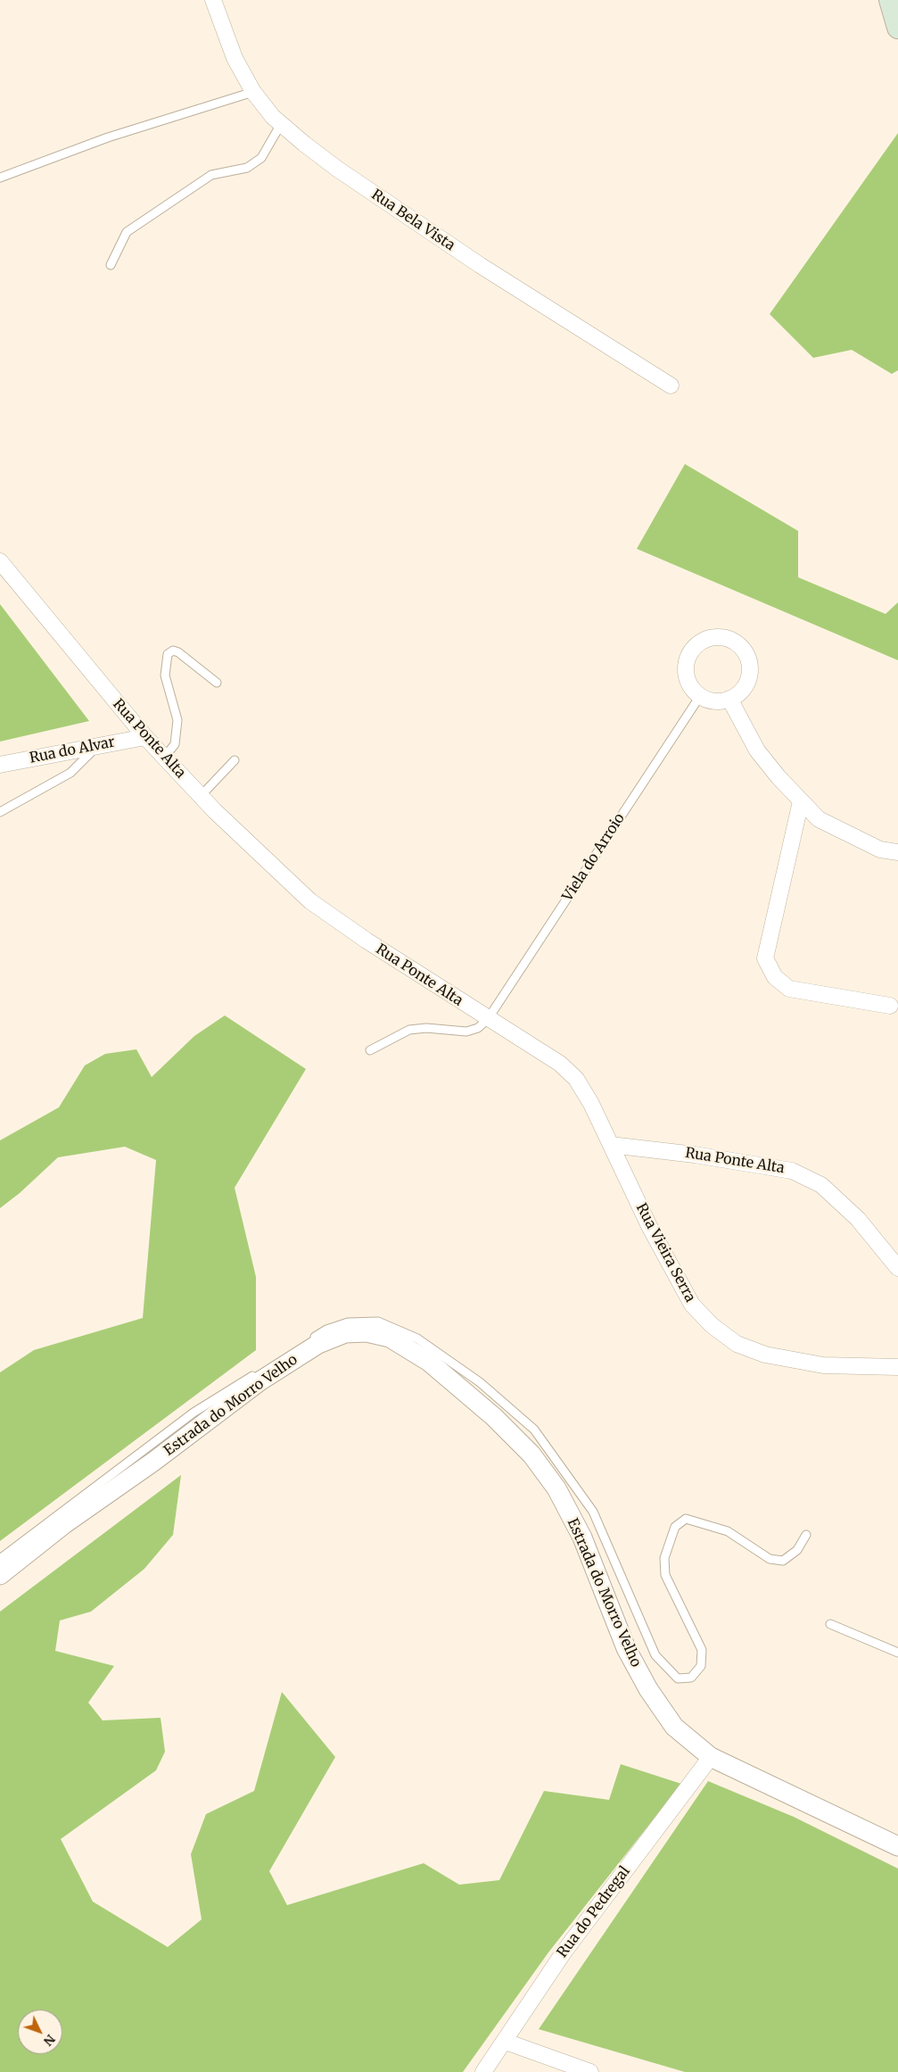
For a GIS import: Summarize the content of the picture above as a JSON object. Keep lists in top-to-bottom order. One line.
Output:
{"streets":{"street":["Rua Bela Vista","Rua Ponte Alta","Rua do Alvar","Rua Vieira Serra","Estrada do Morro Velho","Rua do Pedregal"],"lane":["Viela do Arroio"]},"crossings":[["Rua Ponte Alta","Rua do Alvar"],["Rua Ponte Alta","Viela do Arroio"],["Rua Ponte Alta","Rua Vieira Serra"],["Estrada do Morro Velho","Rua do Pedregal"]],"north":"bottom right"}
